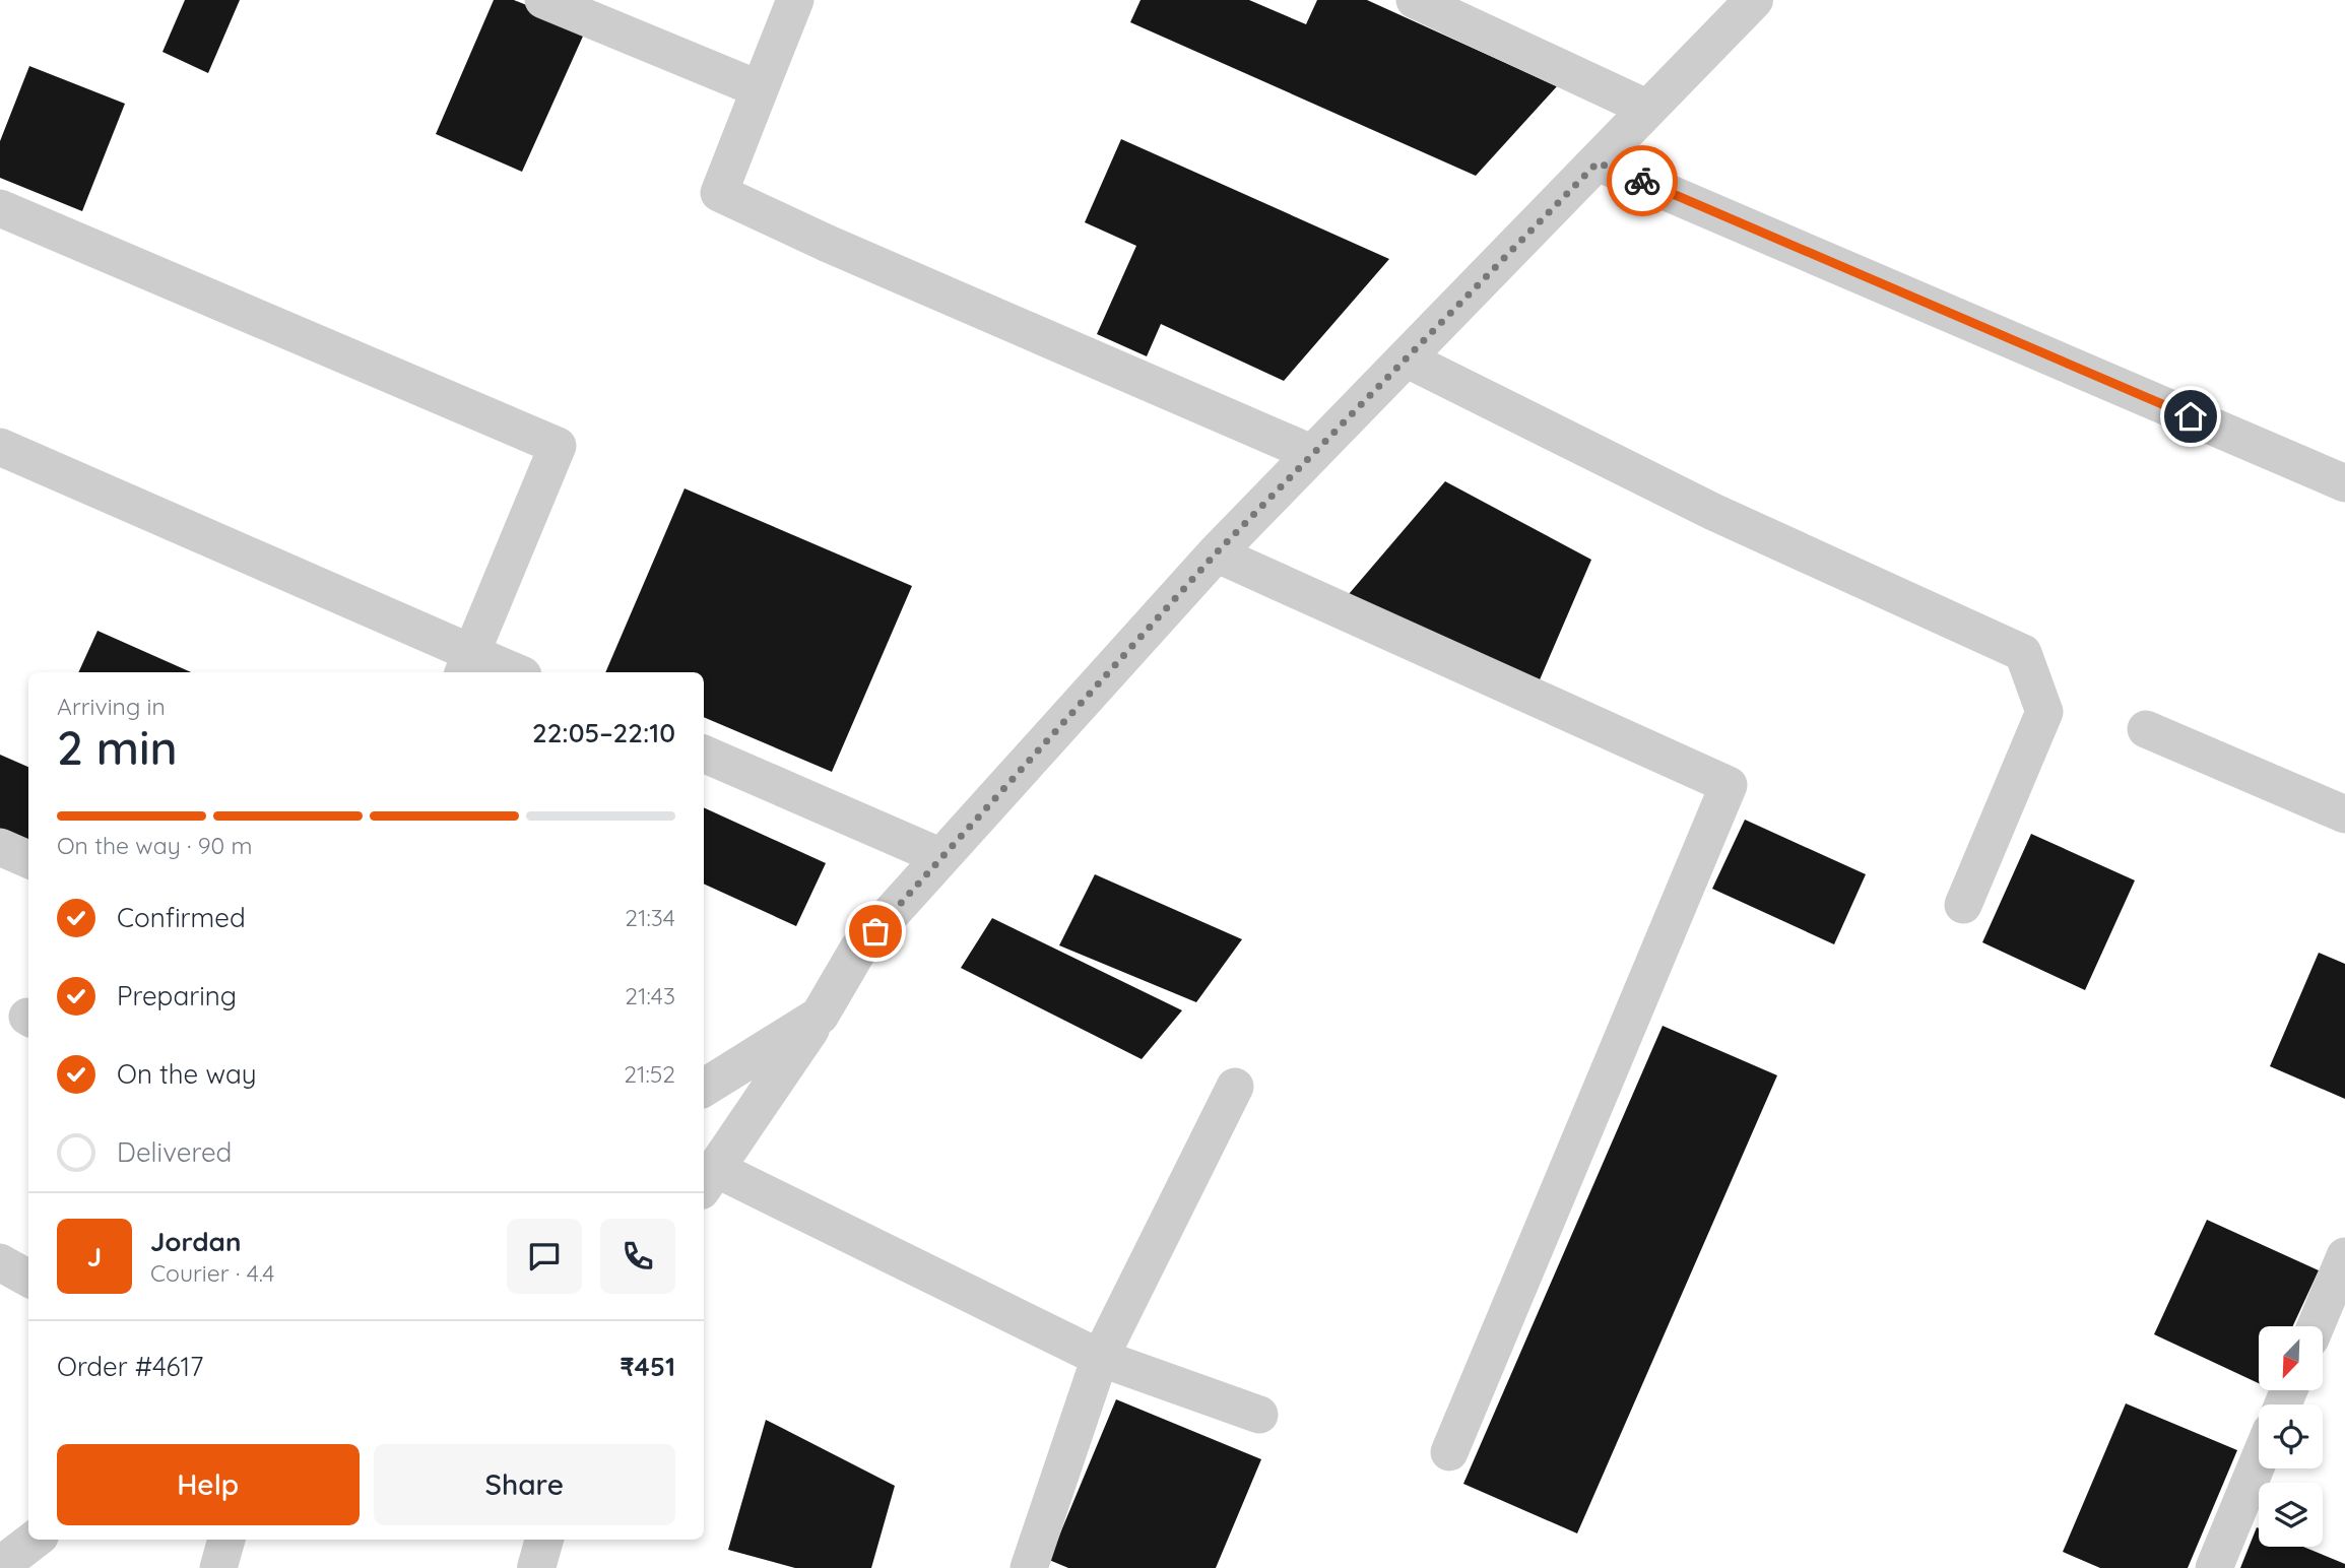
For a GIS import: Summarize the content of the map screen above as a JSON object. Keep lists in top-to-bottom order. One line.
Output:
{"north":"bottom left","page":{"heading":["2 min","Arriving in","22:05–22:10"],"panel":["Jordan","Courier · 4.4","Order #4617","₹451"],"bar":"On the way · 90 m","list":[["Confirmed","21:34"],["Preparing","21:43"],["On the way","21:52"],"Delivered"],"round":"J","buttons":["Help","Share"]}}
